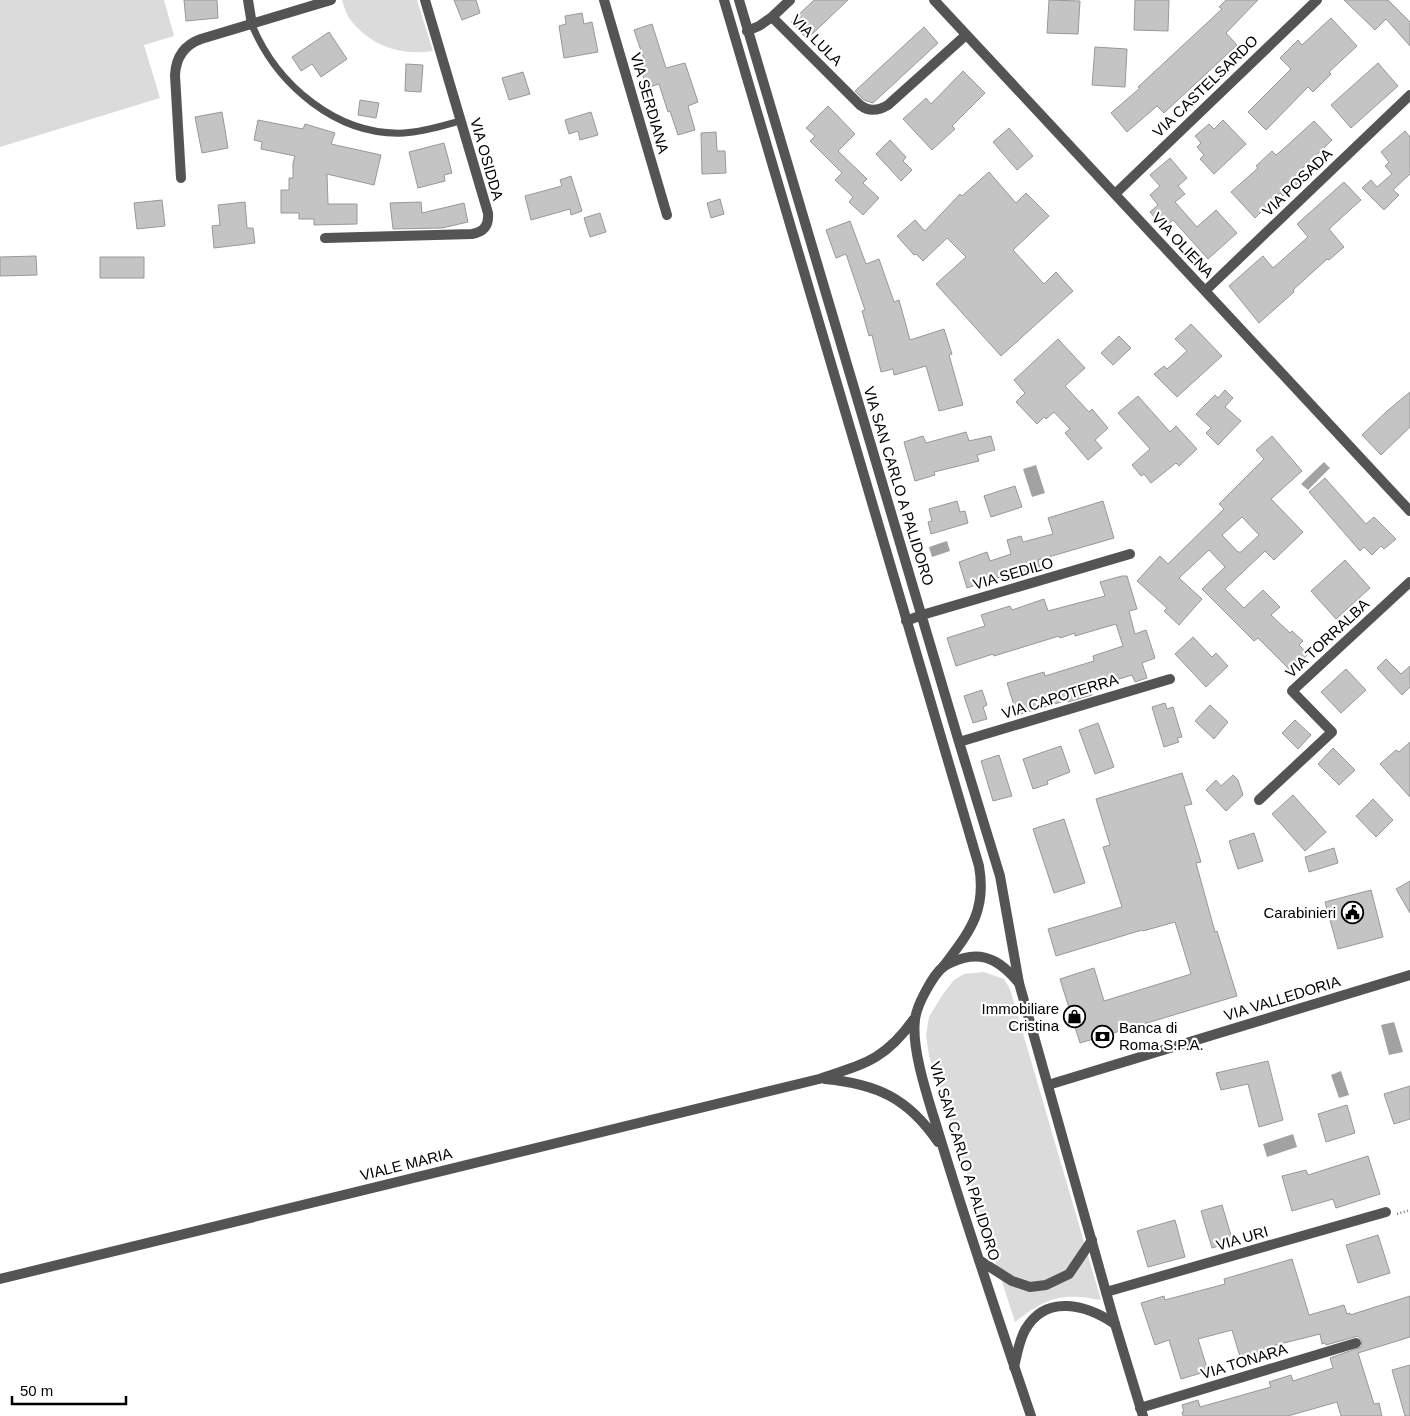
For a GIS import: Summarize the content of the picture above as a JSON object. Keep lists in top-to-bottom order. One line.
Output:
{"streets":{"street":["VIA LULA","VIA CASTELSARDO","VIA SERDIANA","VIA OSIDDA","VIA POSADA","VIA OLIENA","VIA SAN CARLO A PALIDORO","VIA SEDILO","VIA TORRALBA","VIA CAPOTERRA","VIA VALLEDORIA","VIALE MARIA","VIA URI","VIA TONARA"]},"crossings":[["VIA LULA","VIA OLIENA"],["VIA CASTELSARDO","VIA OLIENA"],["VIA POSADA","VIA OLIENA"],["VIA SAN CARLO A PALIDORO","VIA SEDILO"],["VIA SAN CARLO A PALIDORO","VIA CAPOTERRA"],["VIA SAN CARLO A PALIDORO","VIA VALLEDORIA"],["VIA SAN CARLO A PALIDORO","VIALE MARIA"],["VIA SAN CARLO A PALIDORO","VIA URI"],["VIA SAN CARLO A PALIDORO","VIA TONARA"]],"places":{"public building":["Carabinieri"],"shop":["Immobiliare Cristina"],"bank":["Banca di Roma S.P.A."]},"scale_bar":"50 m"}
